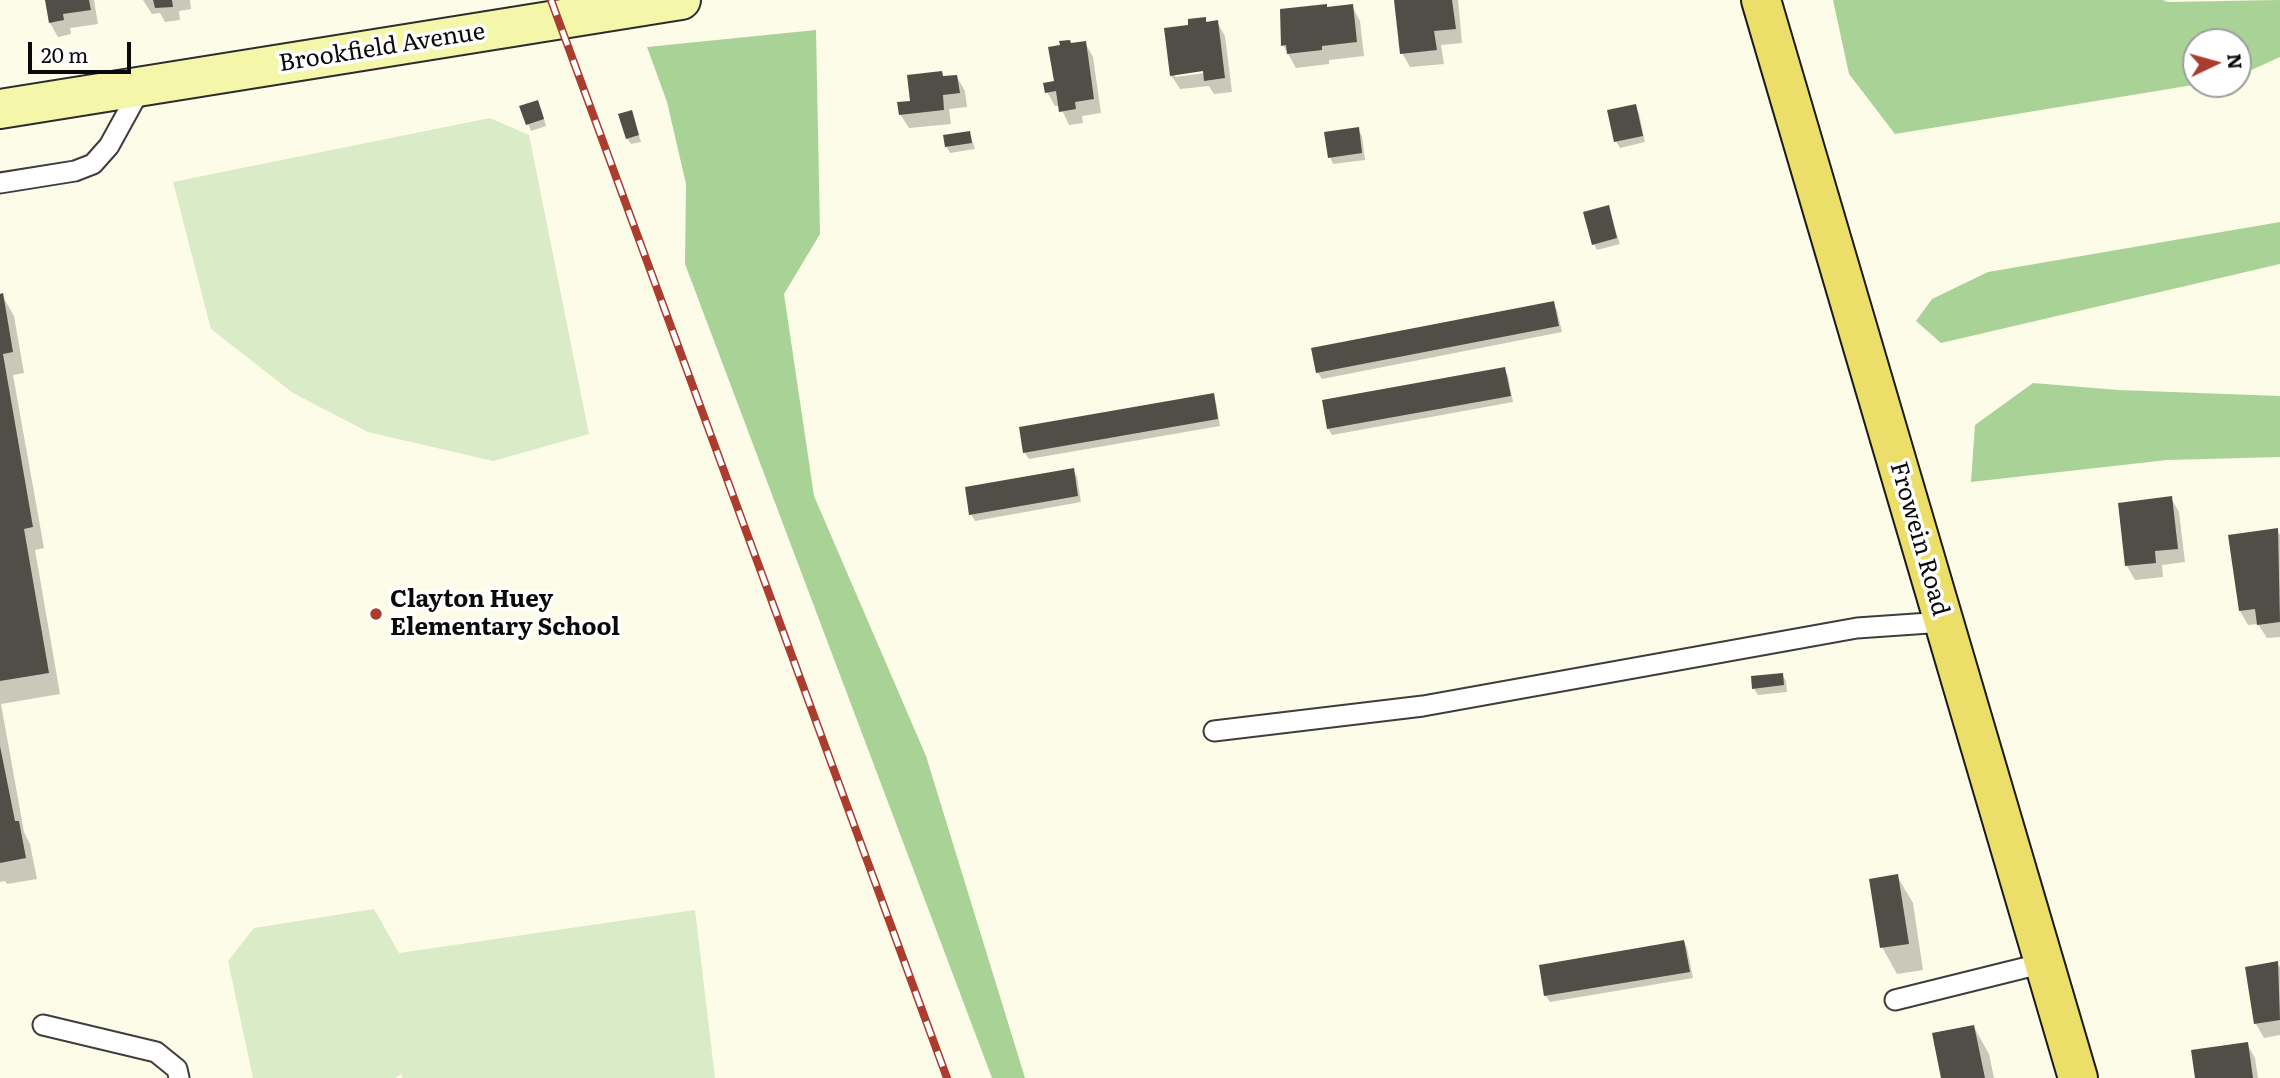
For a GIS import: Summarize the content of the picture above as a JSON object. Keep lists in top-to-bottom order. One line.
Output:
{"streets":{"main road":["Brookfield Avenue","Frowein Road"]},"places":["Clayton Huey Elementary School"],"scale_bar":"20 m","north":"right"}
